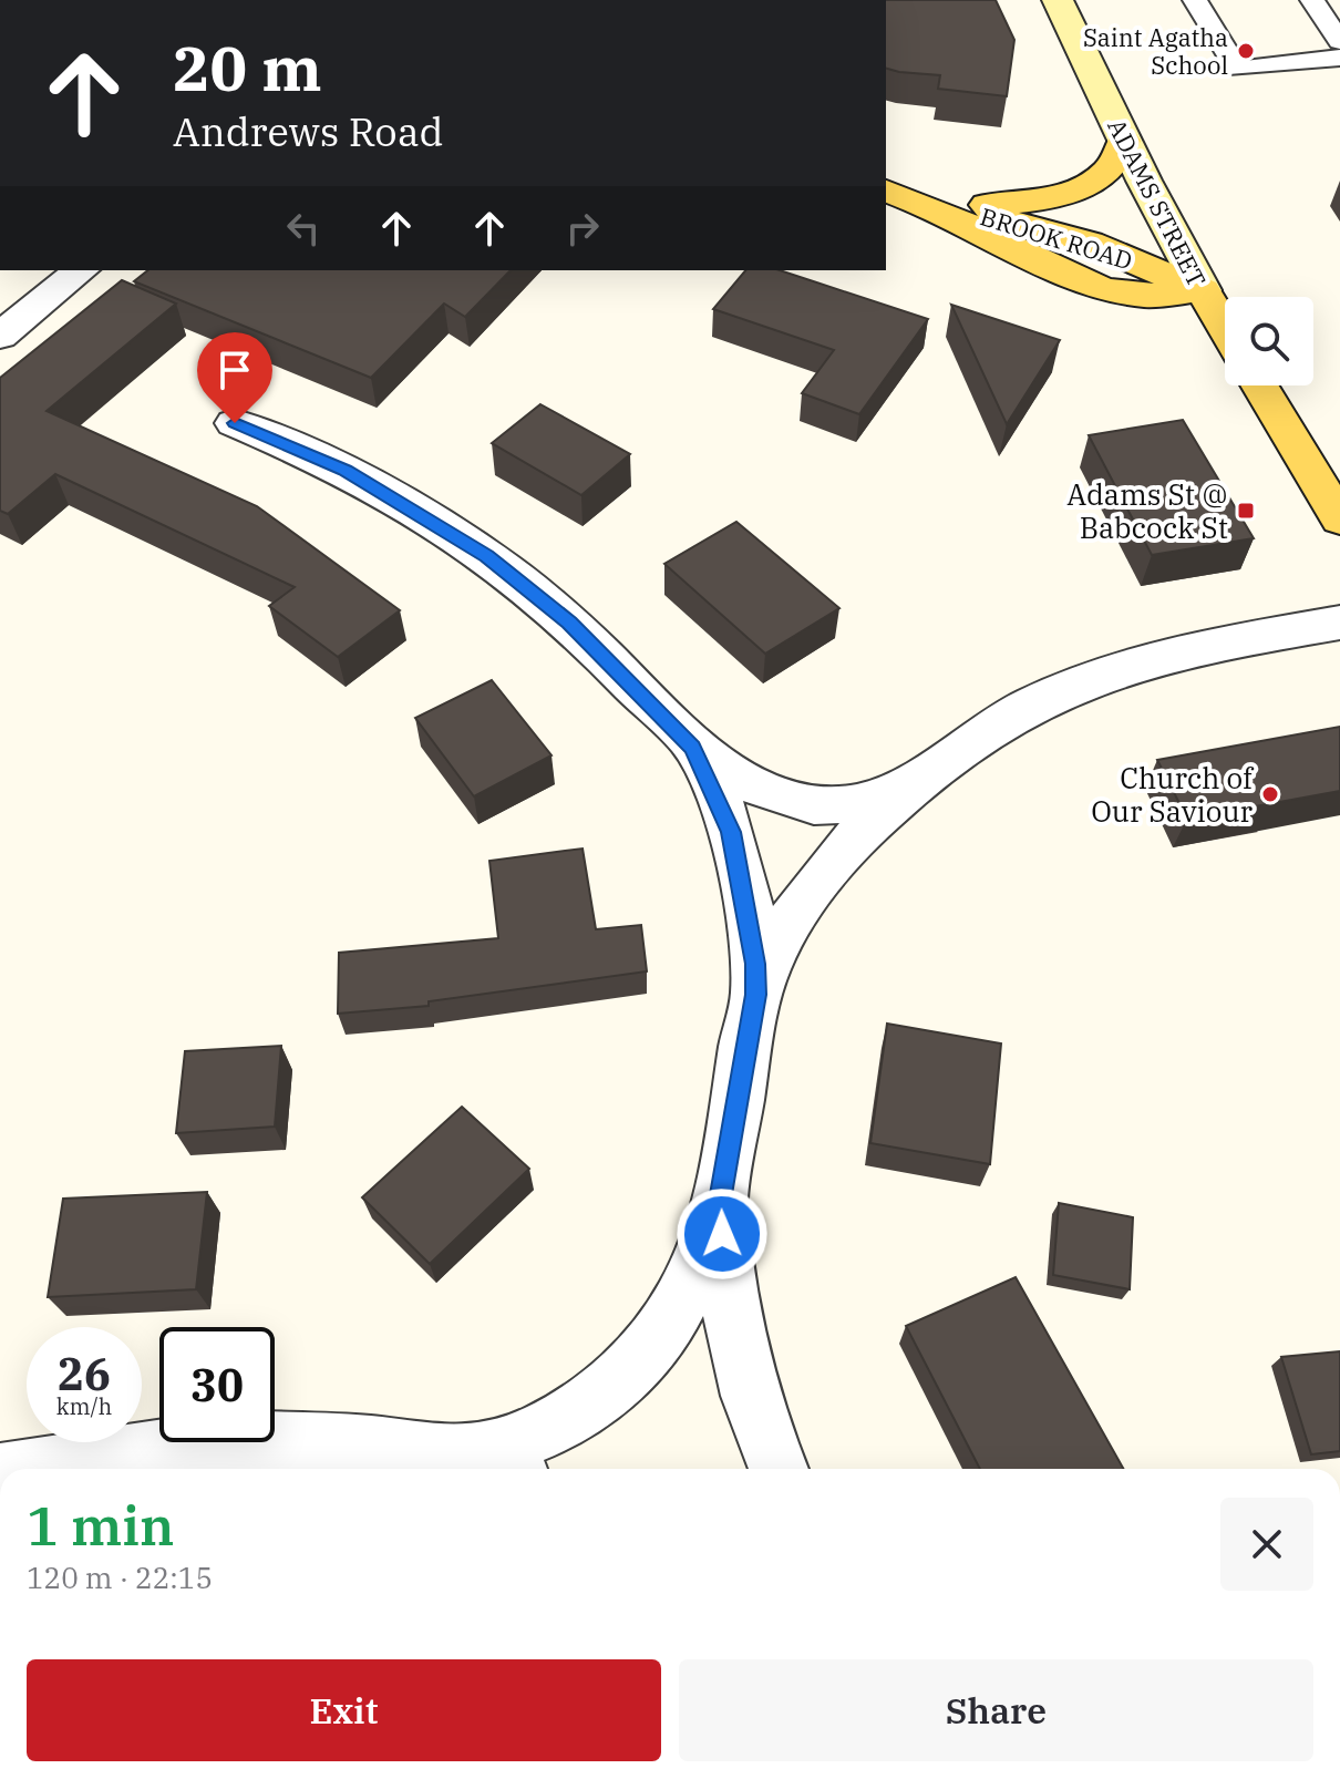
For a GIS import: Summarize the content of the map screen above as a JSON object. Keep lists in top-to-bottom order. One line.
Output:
{"streets":{"main road":["ADAMS STREET","BROOK ROAD"]},"crossings":[["ADAMS STREET","BROOK ROAD"]],"places":{"other":["Saint Agatha School","Church of Our Saviour"],"transit":["Adams St @ Babcock St"]},"page":{"turn":["20 m","Andrews Road"],"speed":"26 km/h","limit":"30","heading":["1 min","120 m · 22:15"],"buttons":["Exit","Share"]}}
